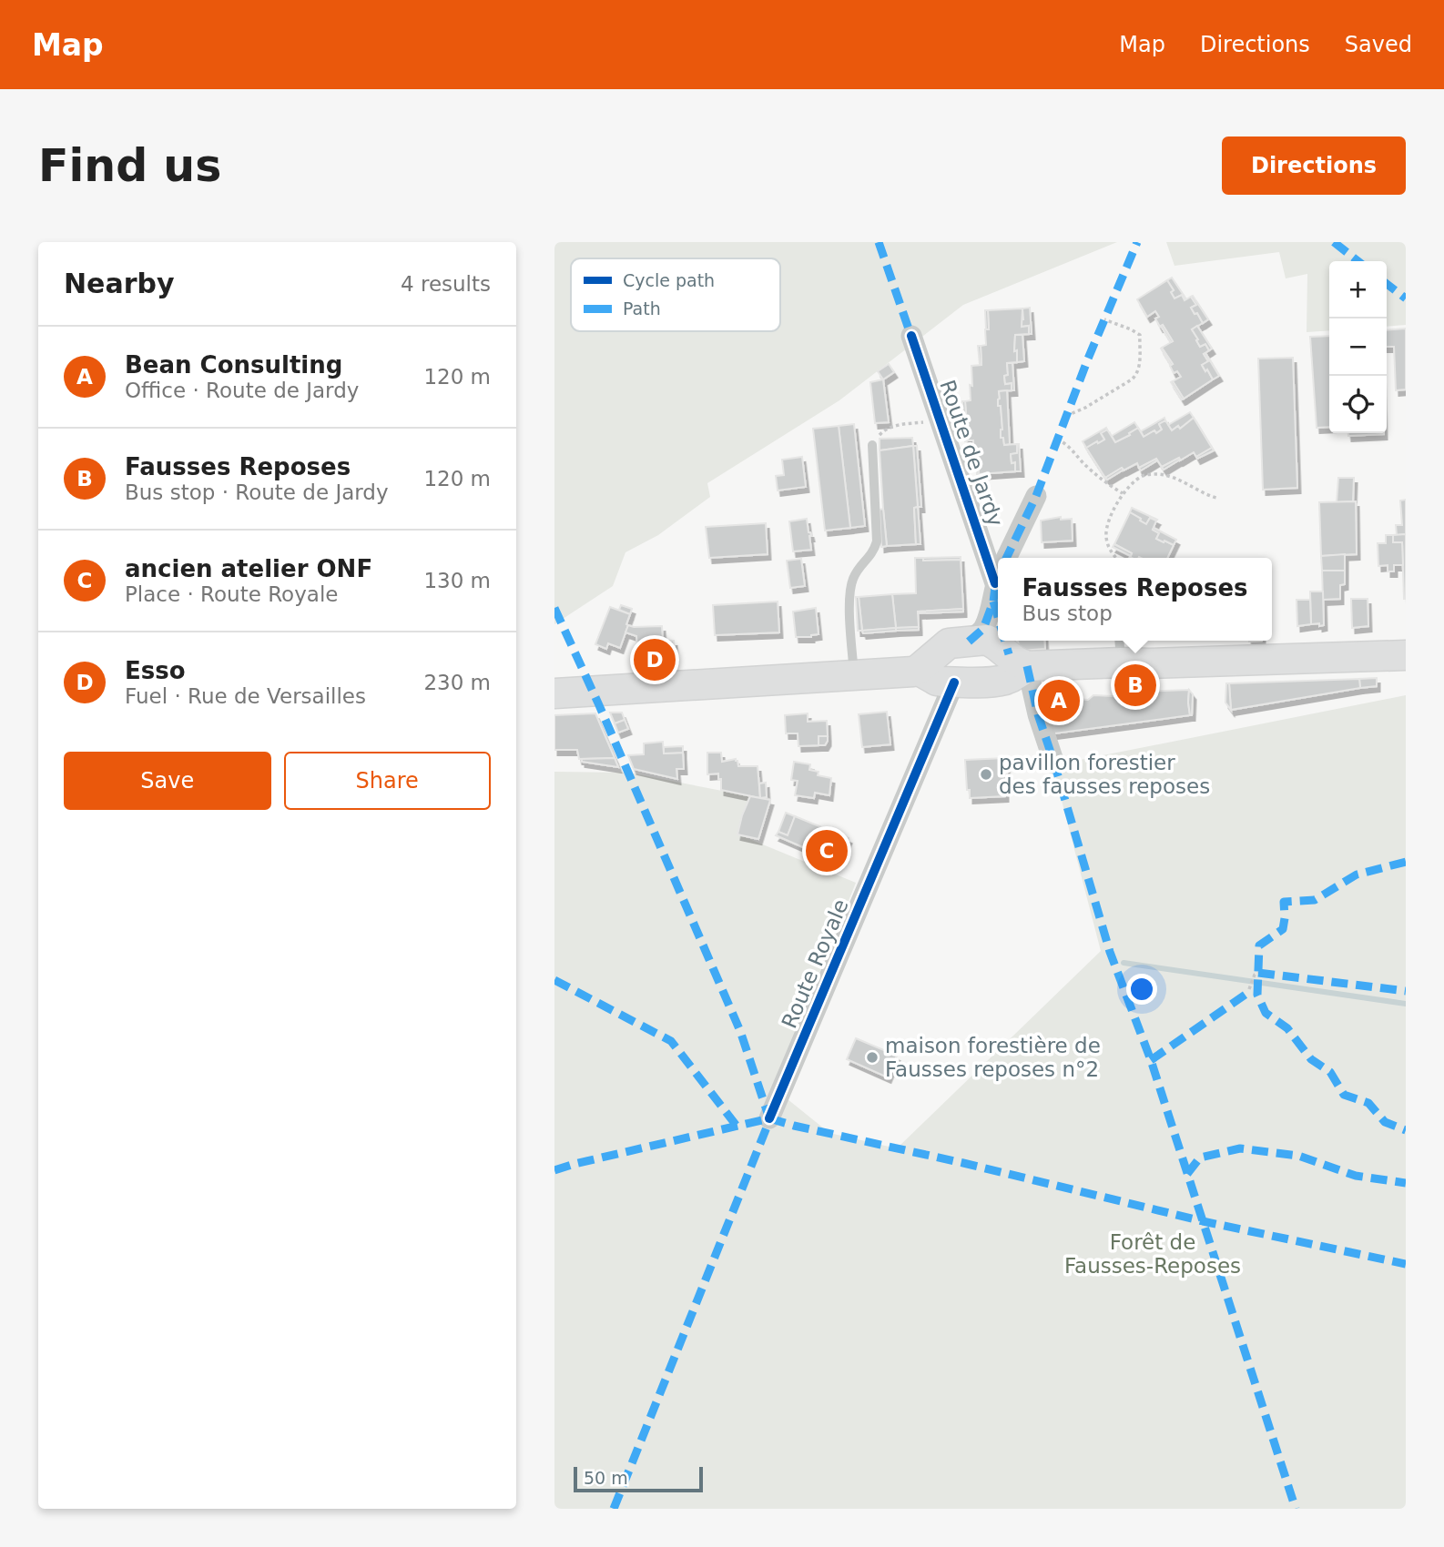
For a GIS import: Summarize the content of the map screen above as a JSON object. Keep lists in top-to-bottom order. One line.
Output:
{"streets":{"street":["Route de Jardy","Route Royale"]},"parks":["Forêt de Fausses-Reposes"],"places":["pavillon forestier des fausses reposes","maison forestière de Fausses reposes n°2"],"legend":["Cycle path","Path"],"scale_bar":"50 m","page":{"header":"Map","nav":["Map","Directions","Saved"],"buttons":["Directions",["Save","Share"]],"title":"Find us","heading":["Nearby","4 results"],"map_buttons":["+","−"],"list":[{"mark":"A","name":"Bean Consulting","note":"Office · Route de Jardy","value":"120 m"},{"mark":"B","name":"Fausses Reposes","note":"Bus stop · Route de Jardy","value":"120 m"},{"mark":"C","name":"ancien atelier ONF","note":"Place · Route Royale","value":"130 m"},{"mark":"D","name":"Esso","note":"Fuel · Rue de Versailles","value":"230 m"}],"popup":["Fausses Reposes","Bus stop"],"pins":["D","B","A","C"],"scale":"50 m"}}
